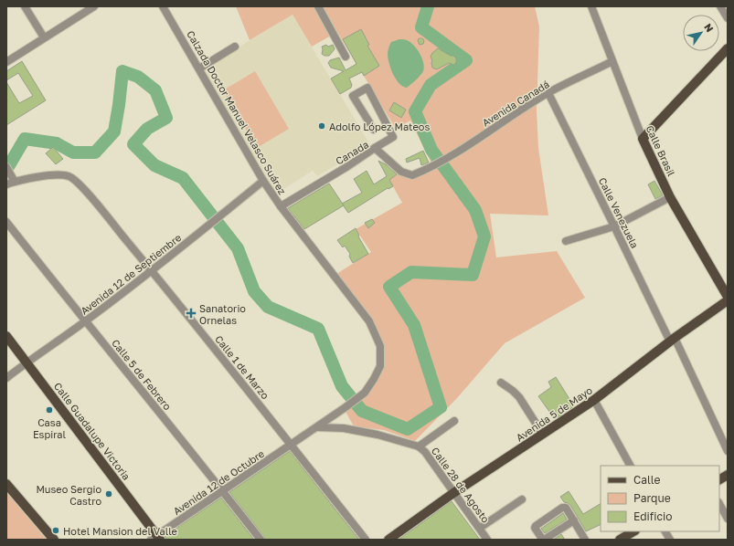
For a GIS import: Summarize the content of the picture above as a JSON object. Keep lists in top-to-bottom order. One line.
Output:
{"streets":{"main road":["Calle Brasil","Avenida 5 de Mayo","Calle Guadalupe Victoria"],"street":["Avenida Canadá","Calzada Doctor Manuel Velasco Suárez","Canada","Calle Venezuela","Avenida 12 de Septiembre","Calle 1 de Marzo","Calle 5 de Febrero","Avenida 12 de Octubre","Calle 28 de Agosto"]},"crossings":[["Avenida Canadá","Calle Brasil"],["Avenida Canadá","Canada"],["Avenida Canadá","Calle Venezuela"],["Calzada Doctor Manuel Velasco Suárez","Canada"],["Calzada Doctor Manuel Velasco Suárez","Avenida 12 de Septiembre"],["Calzada Doctor Manuel Velasco Suárez","Calle 28 de Agosto"],["Calle Venezuela","Avenida 5 de Mayo"],["Avenida 12 de Septiembre","Calle 1 de Marzo"],["Avenida 12 de Septiembre","Calle 5 de Febrero"],["Avenida 12 de Septiembre","Calle Guadalupe Victoria"],["Calle 1 de Marzo","Avenida 12 de Octubre"],["Calle 5 de Febrero","Avenida 12 de Octubre"],["Avenida 5 de Mayo","Calle 28 de Agosto"],["Calle Guadalupe Victoria","Avenida 12 de Octubre"]],"places":{"other":["Adolfo López Mateos","Casa Espiral","Museo Sergio Castro","Hotel Mansion del Valle"],"health":["Sanatorio Ornelas"]},"legend":["Calle","Parque","Edificio"],"north":"top right"}
